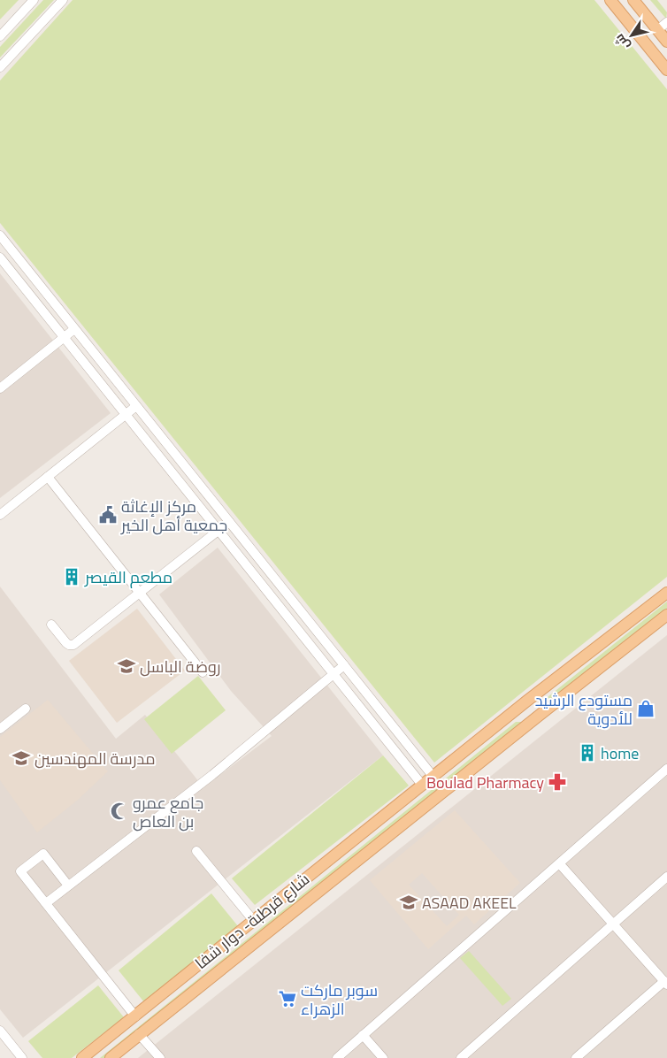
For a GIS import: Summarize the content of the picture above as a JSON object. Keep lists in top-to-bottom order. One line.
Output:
{"streets":{"main road":["شارع قرطبة- دوار شفا"]},"places":{"public building":["مركز الإغاثة جمعية أهل الخير"],"building":["مطعم القيصر","home"],"school or university":["روضة الباسل","مدرسة المهندسين","ASAAD AKEEL"],"shop":["مستودع الرشيد للأدوية"],"pharmacy":["Boulad Pharmacy"],"mosque":["جامع عمرو بن العاص"],"supermarket":["سوبر ماركت الزهراء"]},"north":"bottom left"}
